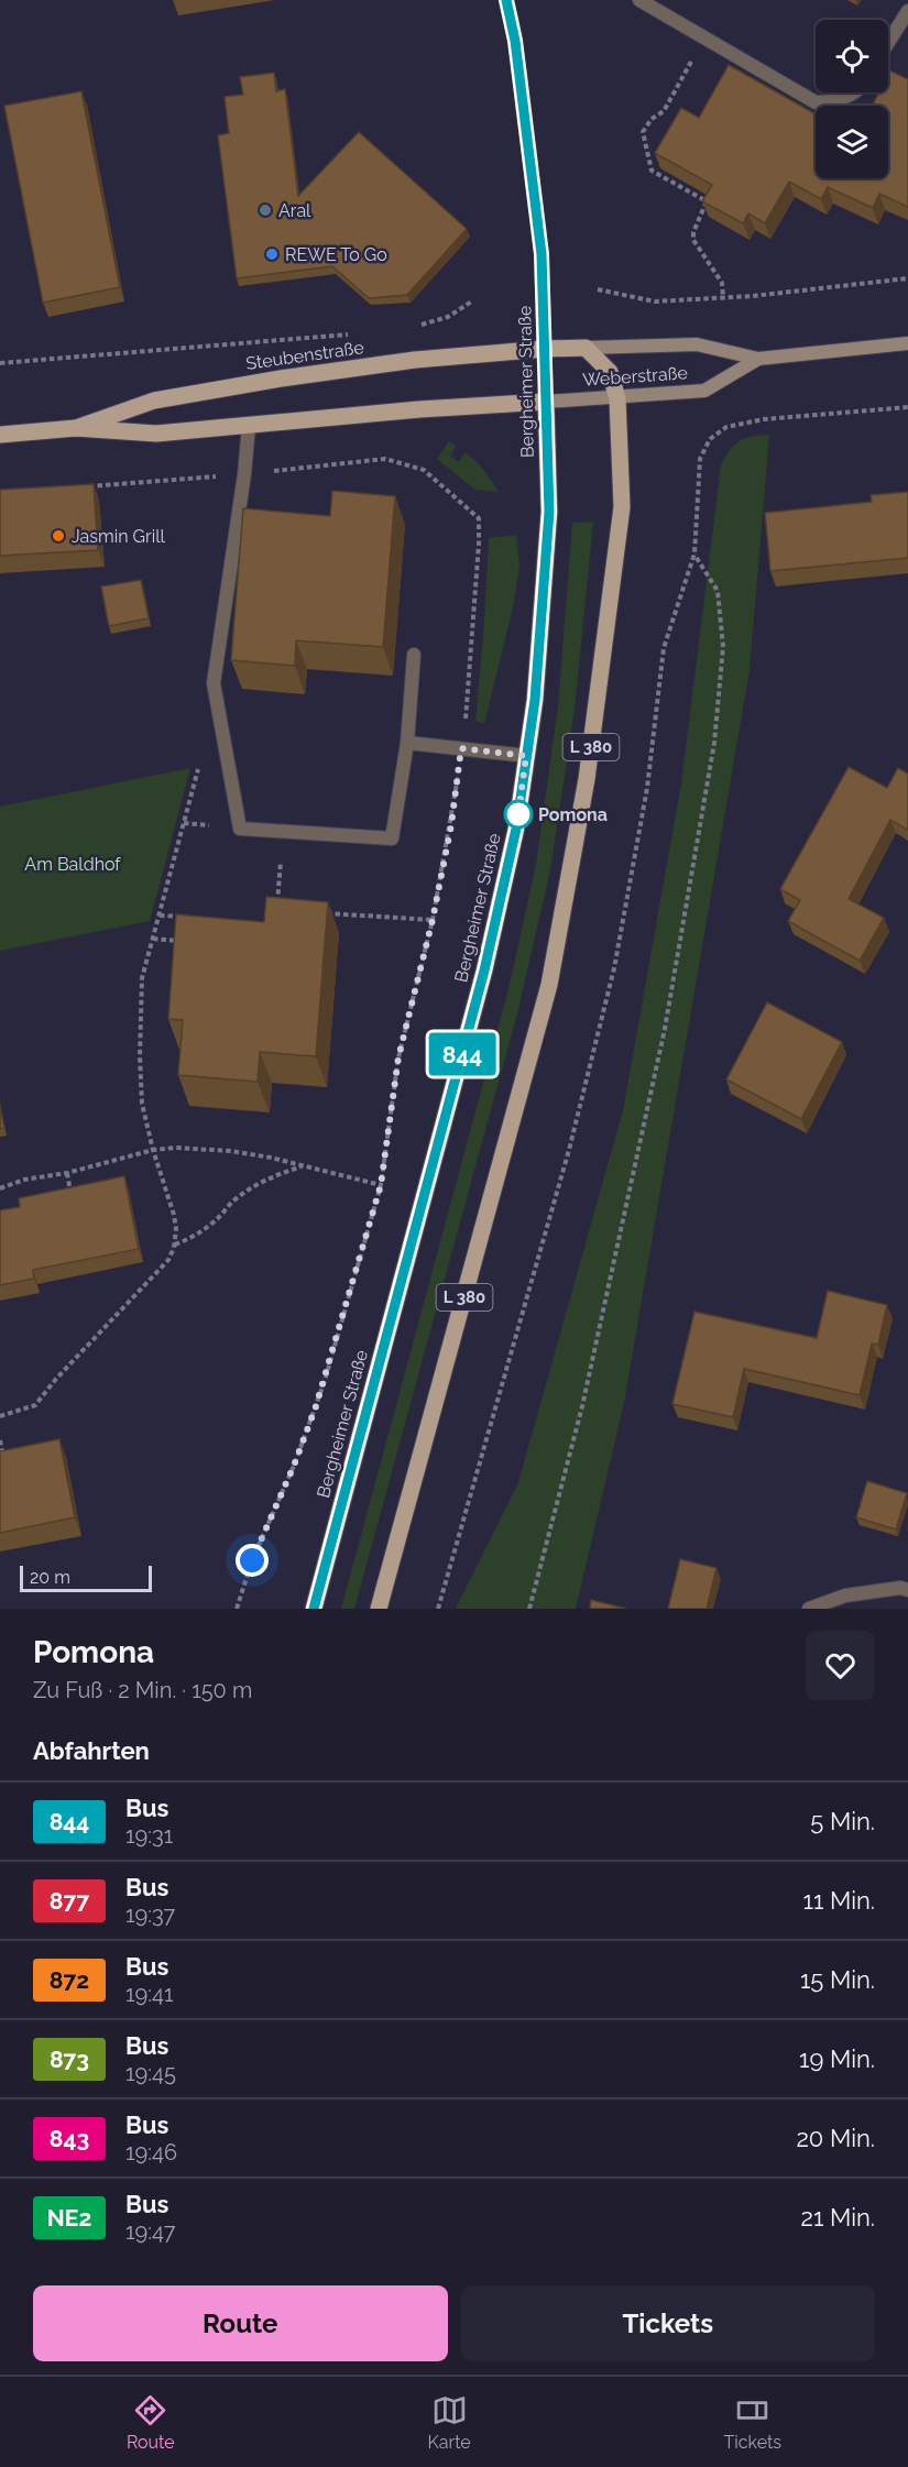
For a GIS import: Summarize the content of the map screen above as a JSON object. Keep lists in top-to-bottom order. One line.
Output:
{"streets":{"main road":["Steubenstraße","Weberstraße","Bergheimer Straße","L 380"]},"crossings":[["Steubenstraße","Weberstraße"],["Steubenstraße","Bergheimer Straße"],["Weberstraße","Bergheimer Straße"],["Weberstraße","L 380"]],"parks":["Am Baldhof"],"places":["Aral","REWE To Go","Jasmin Grill","Pomona"],"lines":["bus line 844"],"scale_bar":"20 m","page":{"on_map":"844","scale":"20 m","heading":[["Pomona","Zu Fuß · 2 Min. · 150 m"],"Abfahrten"],"list":[{"mark":"844","name":"Bus","note":"19:31","value":"5 Min."},{"mark":"877","name":"Bus","note":"19:37","value":"11 Min."},{"mark":"872","name":"Bus","note":"19:41","value":"15 Min."},{"mark":"873","name":"Bus","note":"19:45","value":"19 Min."},{"mark":"843","name":"Bus","note":"19:46","value":"20 Min."},{"mark":"NE2","name":"Bus","note":"19:47","value":"21 Min."}],"buttons":["Route","Tickets"],"tabs":["Route","Karte","Tickets"]}}
